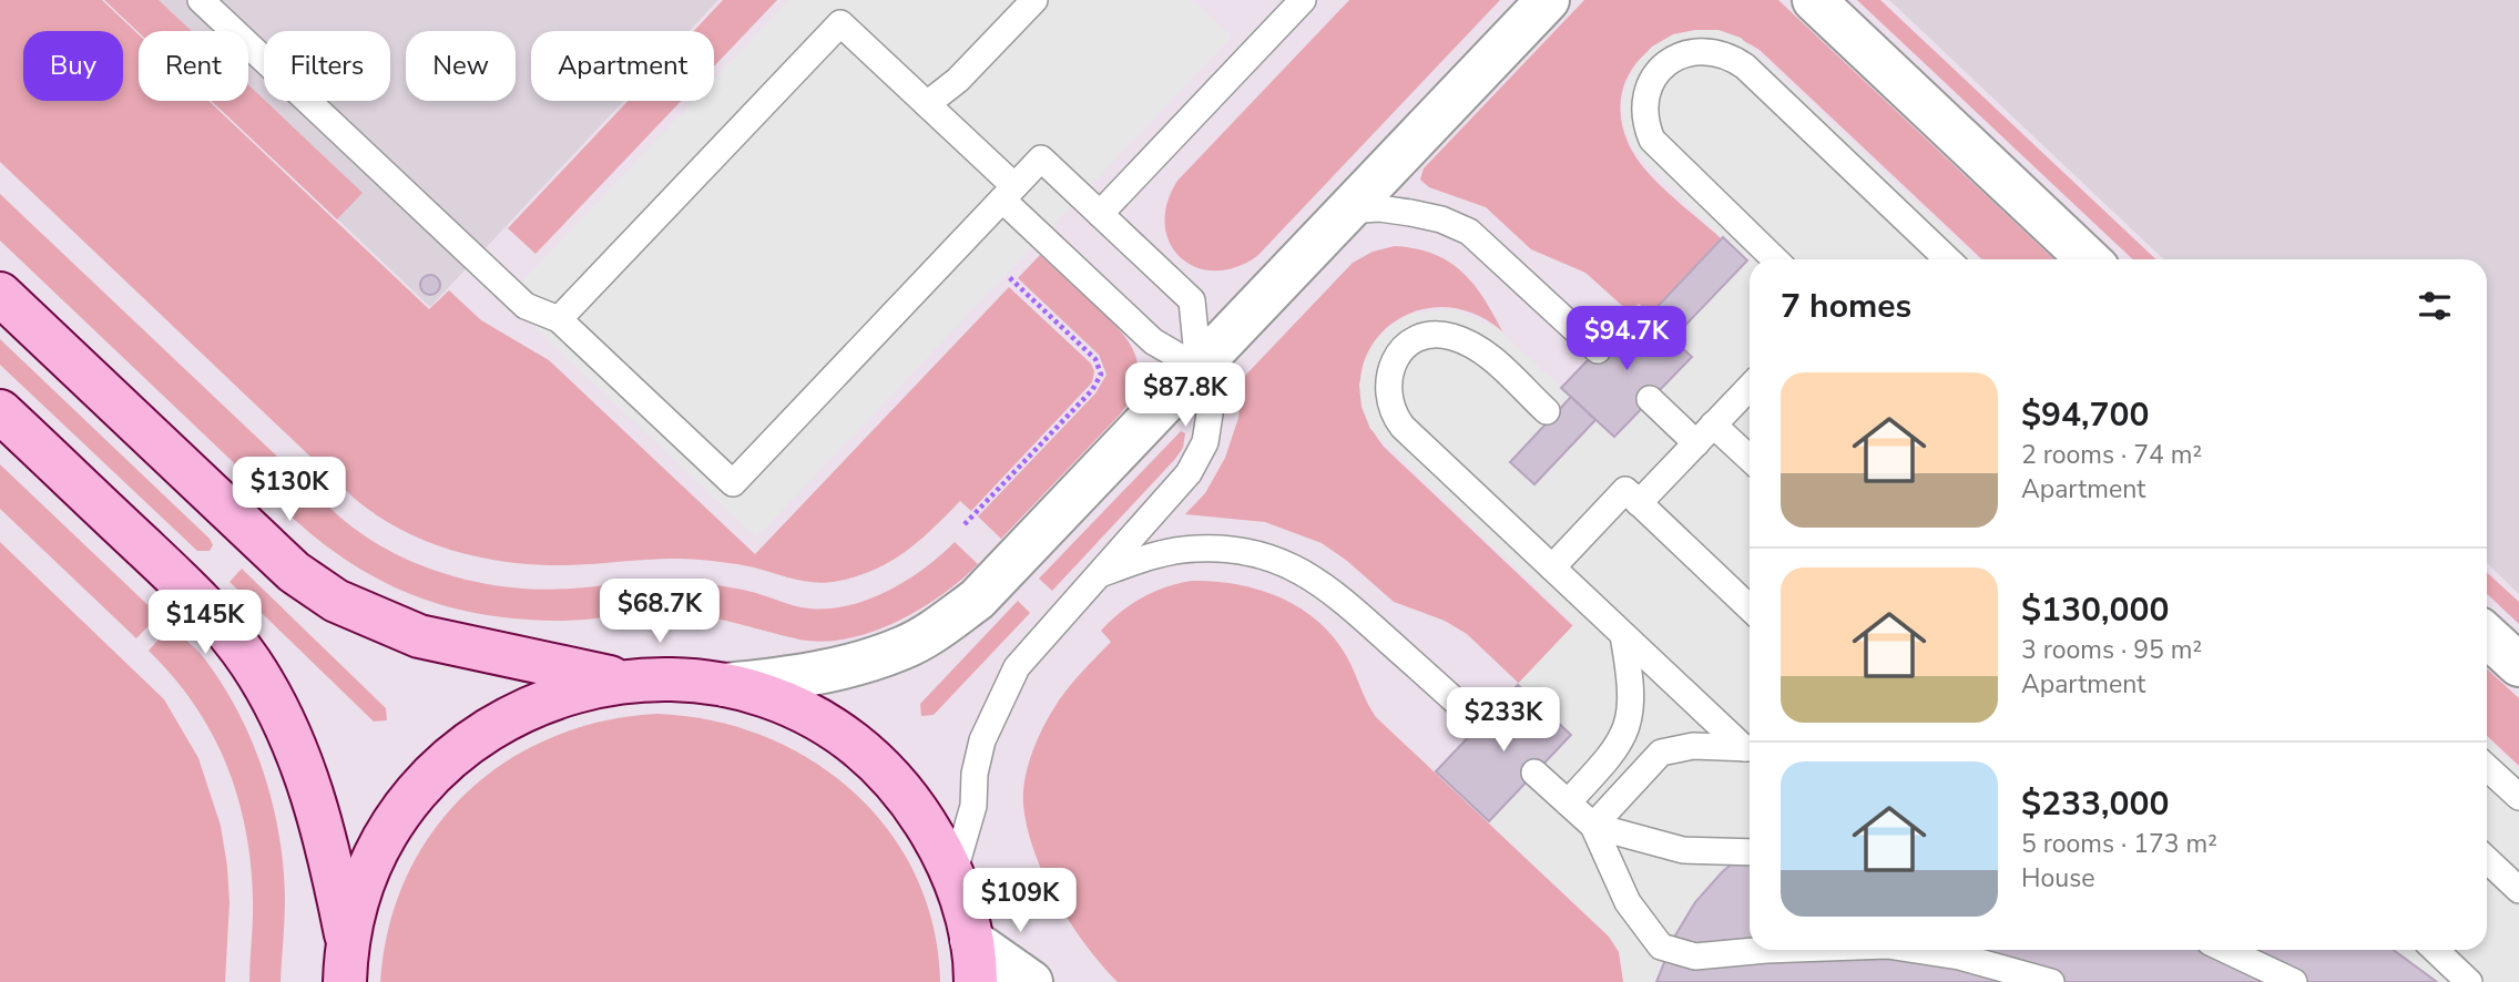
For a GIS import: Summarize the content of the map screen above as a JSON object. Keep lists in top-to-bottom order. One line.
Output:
{"page":{"chip":["Buy","Rent","Filters","New","Apartment"],"heading":"7 homes","price":["$94.7K","$87.8K","$130K","$68.7K","$145K","$233K","$109K"],"list":[{"name":"$94,700","note":"2 rooms · 74 m² · Apartment"},{"name":"$130,000","note":"3 rooms · 95 m² · Apartment"},{"name":"$233,000","note":"5 rooms · 173 m² · House"}]}}
